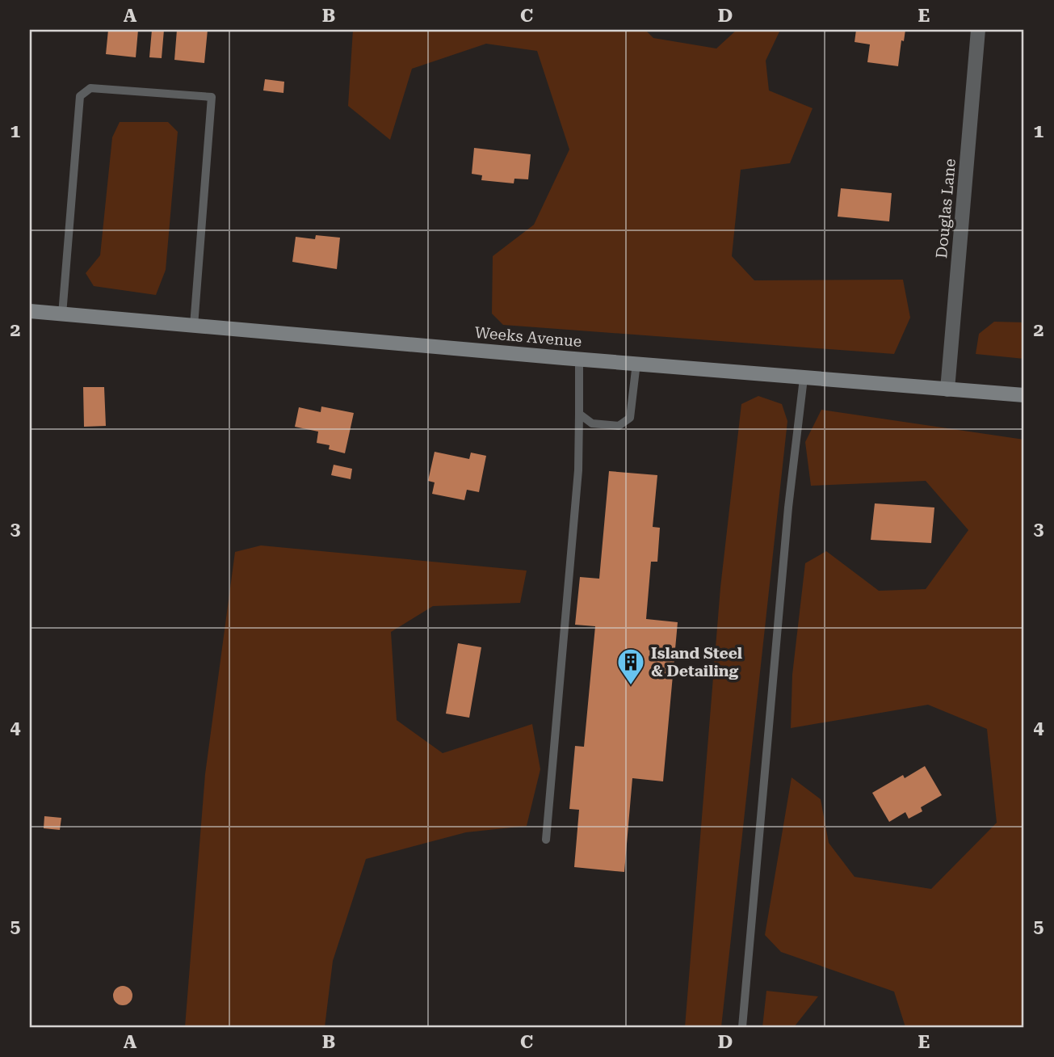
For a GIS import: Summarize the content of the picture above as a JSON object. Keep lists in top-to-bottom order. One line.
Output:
{"streets":{"street":["Douglas Lane","Weeks Avenue"]},"crossings":[["Douglas Lane","Weeks Avenue"]],"places":{"building":["Island Steel & Detailing"]},"grid":{"columns":["A","B","C","D","E"],"rows":["1","2","3","4","5"]}}
